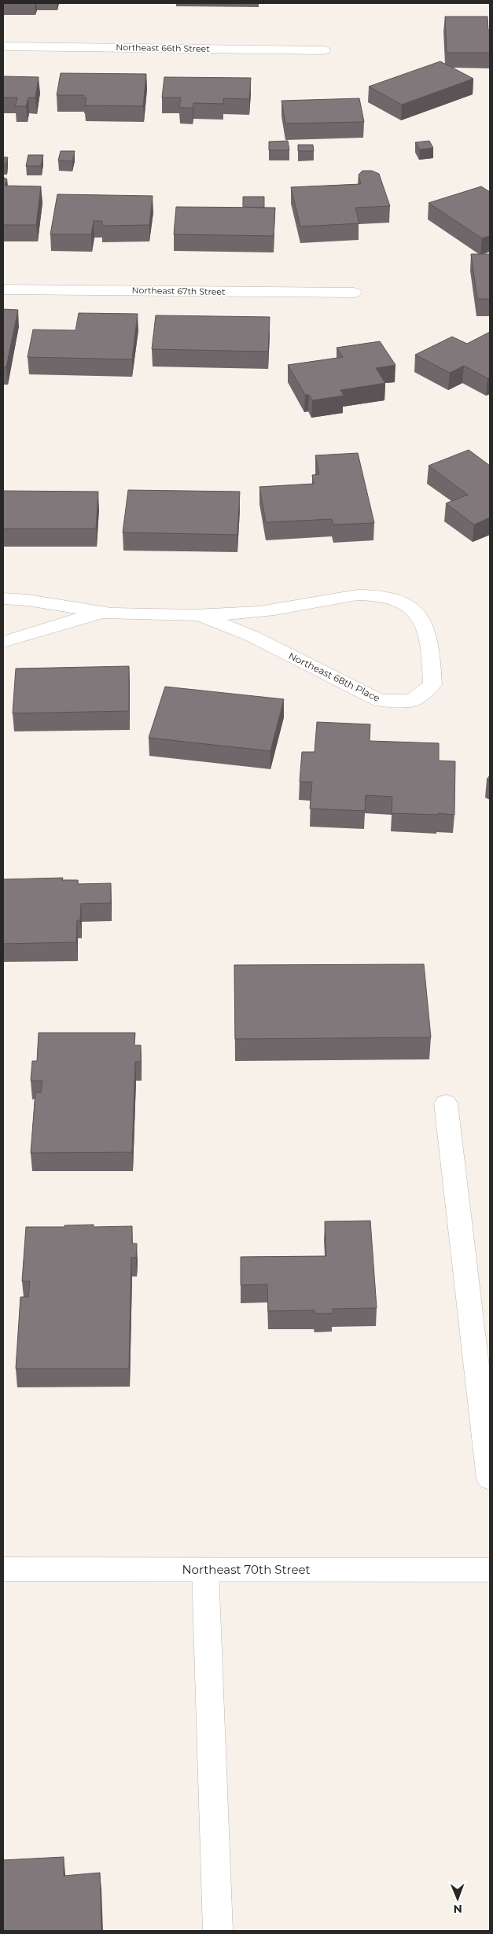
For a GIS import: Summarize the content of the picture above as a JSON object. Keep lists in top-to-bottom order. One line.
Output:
{"streets":{"street":["Northeast 66th Street","Northeast 67th Street","Northeast 68th Place","Northeast 70th Street"]},"north":"bottom"}
